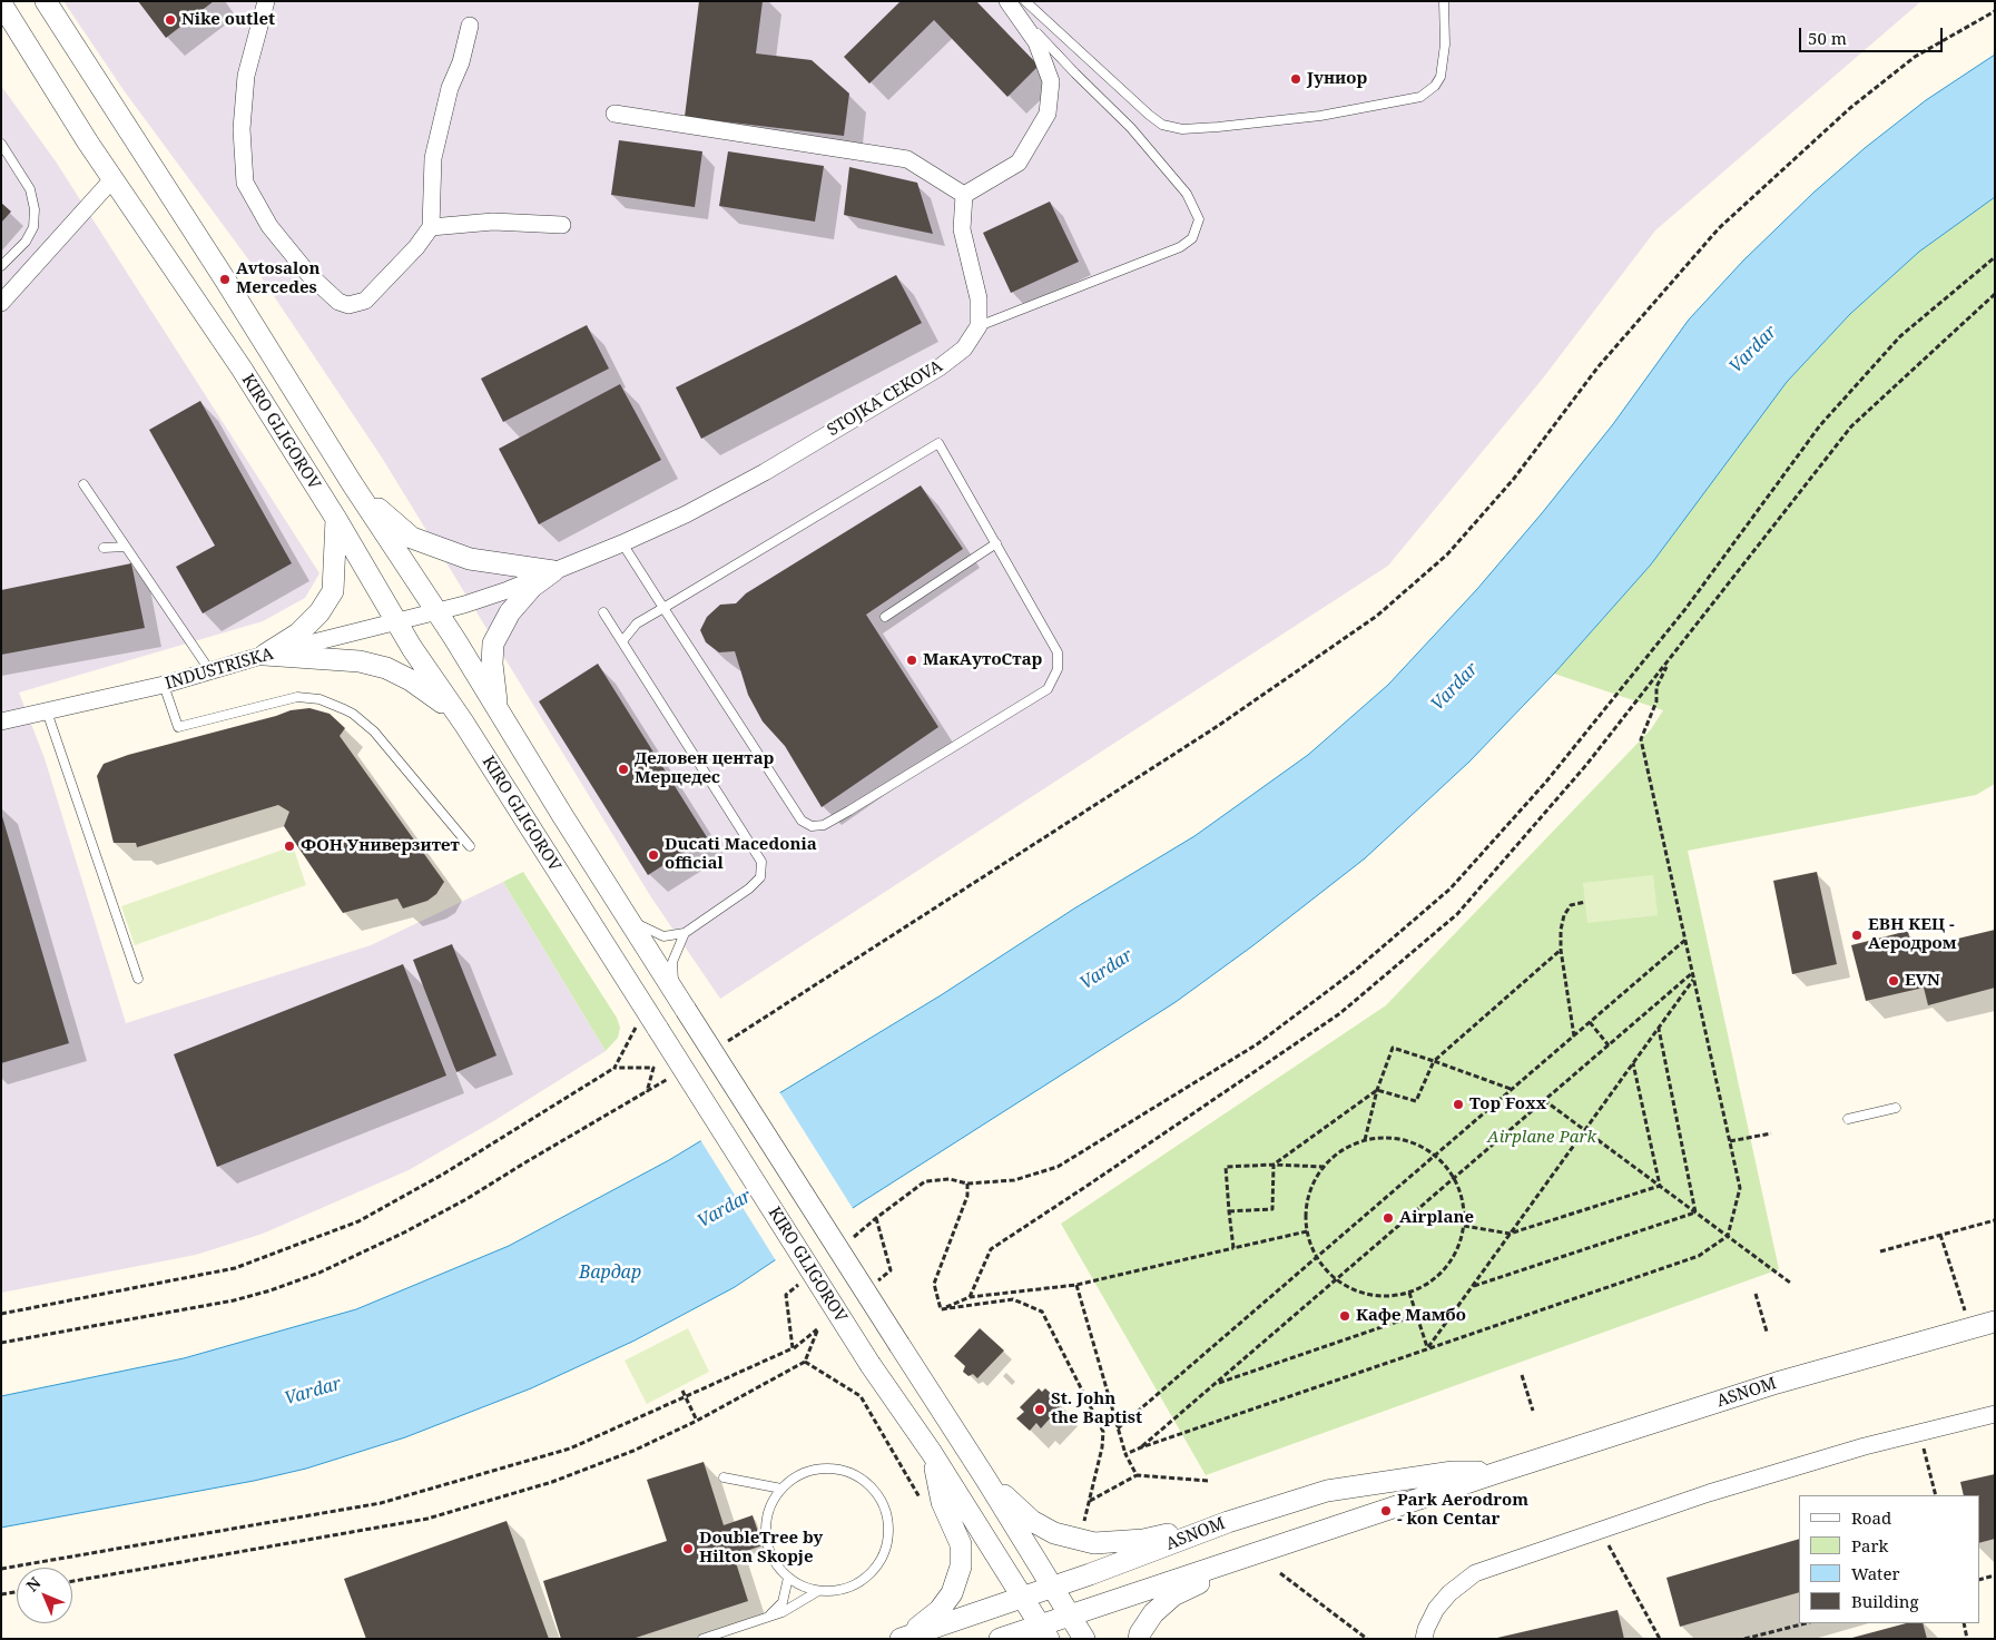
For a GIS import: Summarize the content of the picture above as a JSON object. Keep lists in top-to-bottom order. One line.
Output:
{"streets":{"street":["STOJKA CEKOVA","KIRO GLIGOROV","INDUSTRISKA","ASNOM"]},"crossings":[["STOJKA CEKOVA","KIRO GLIGOROV"],["STOJKA CEKOVA","INDUSTRISKA"],["KIRO GLIGOROV","INDUSTRISKA"],["KIRO GLIGOROV","ASNOM"]],"water":["Vardar","Вардар"],"parks":["Airplane Park"],"places":["Nike outlet","Јуниор","Avtosalon Mercedes","МакАутоСтар","Деловен центар Мерцедес","ФОН Универзитет","Ducati Macedonia official","ЕВН КЕЦ - Аеродром","EVN","Top Foxx","Airplane","Кафе Мамбо","St. John the Baptist","Park Aerodrom - kon Centar","DoubleTree by Hilton Skopje"],"legend":["Road","Park","Water","Building"],"scale_bar":"50 m","north":"top left"}
